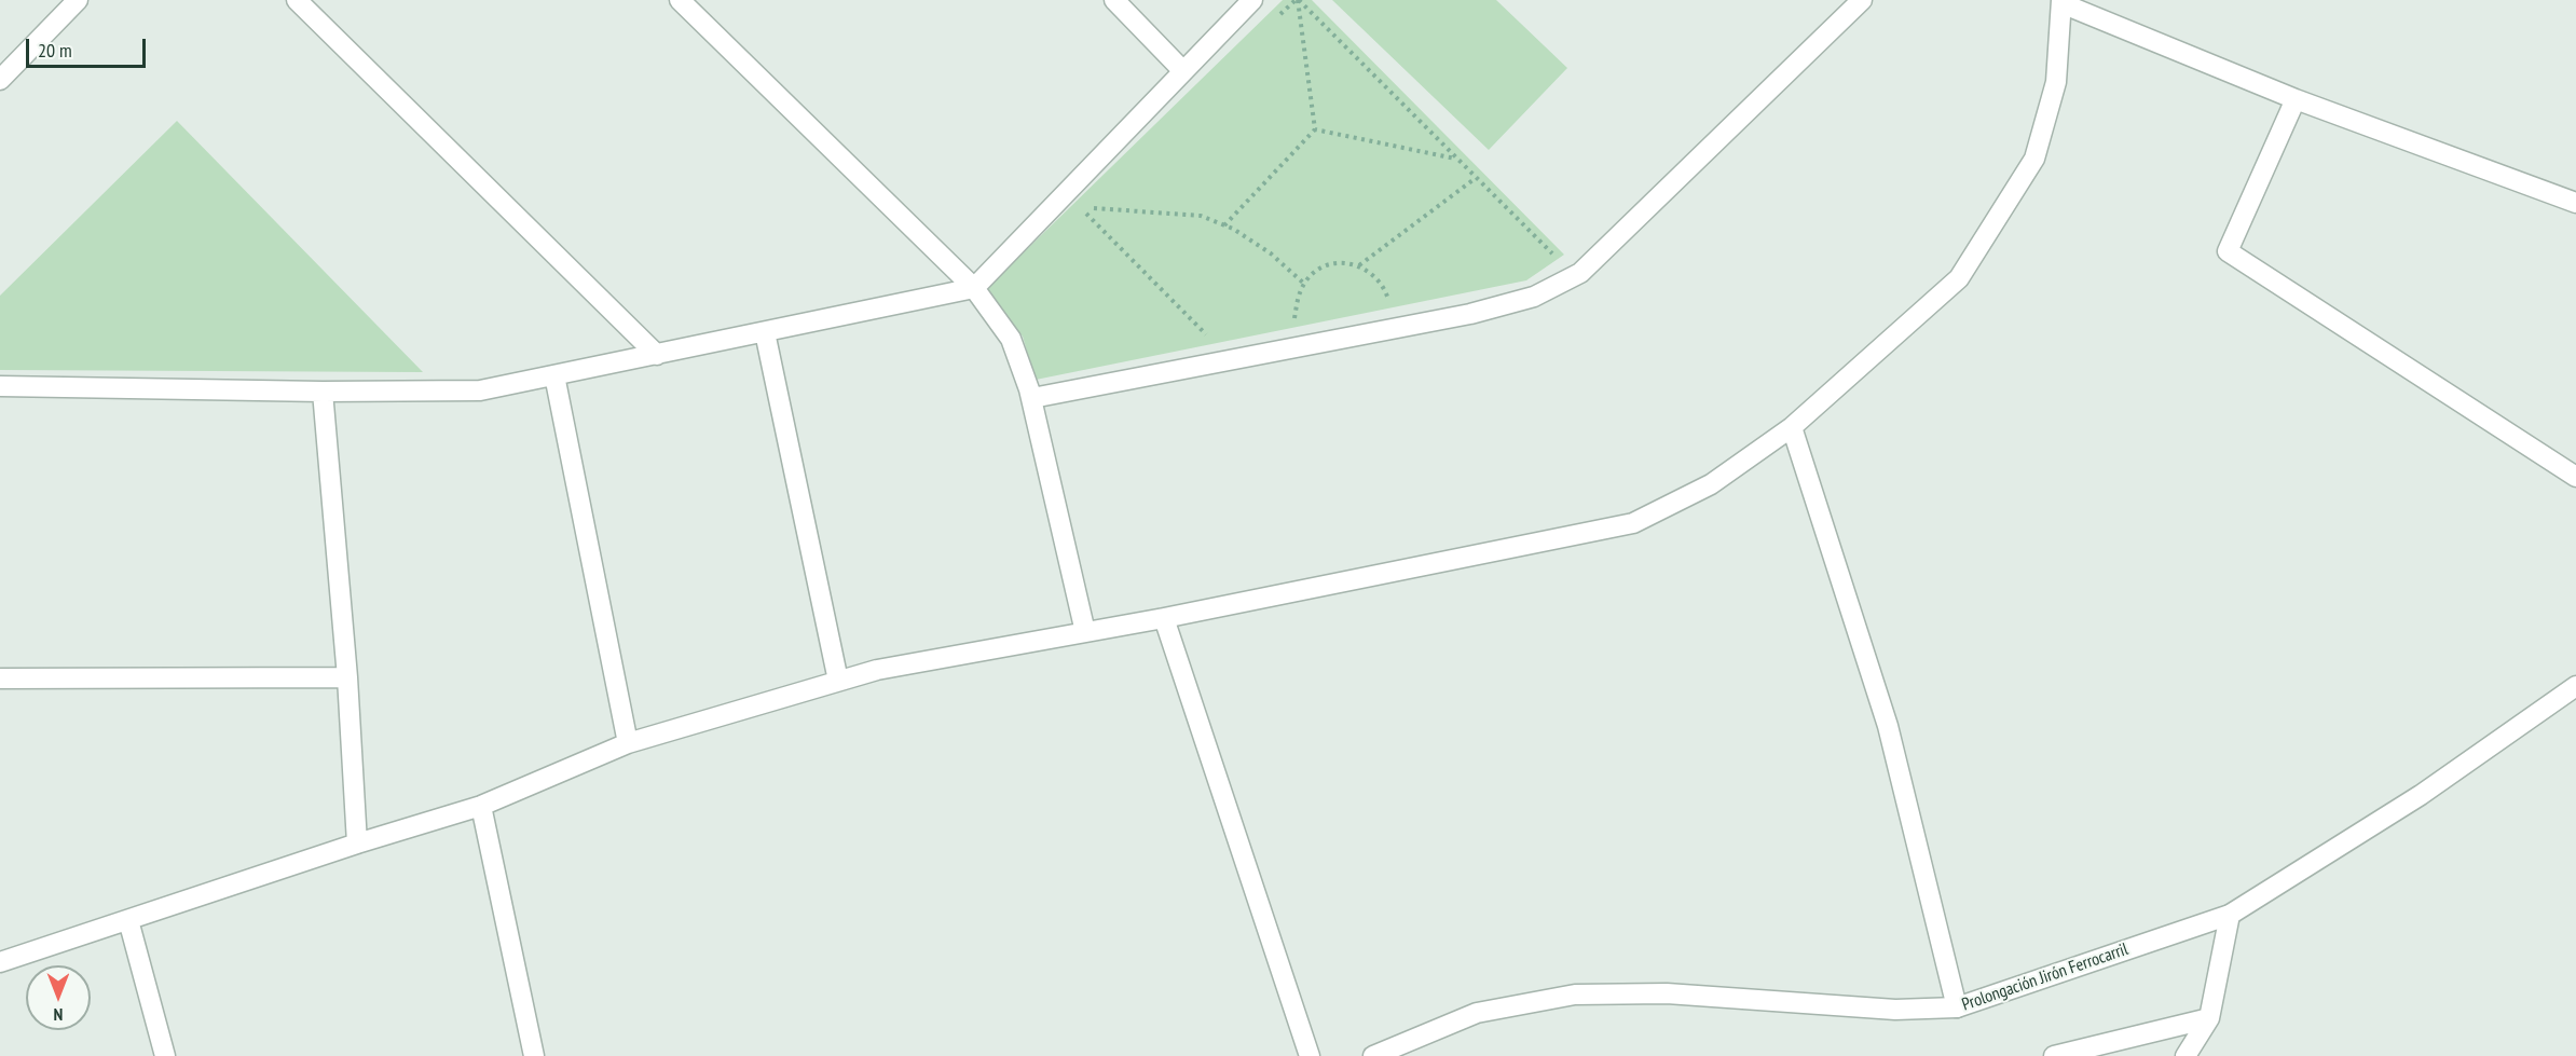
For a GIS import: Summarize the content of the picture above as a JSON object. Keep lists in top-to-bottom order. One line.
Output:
{"streets":{"street":["Prolongación Jirón Ferrocarril"]},"scale_bar":"20 m","north":"bottom"}
